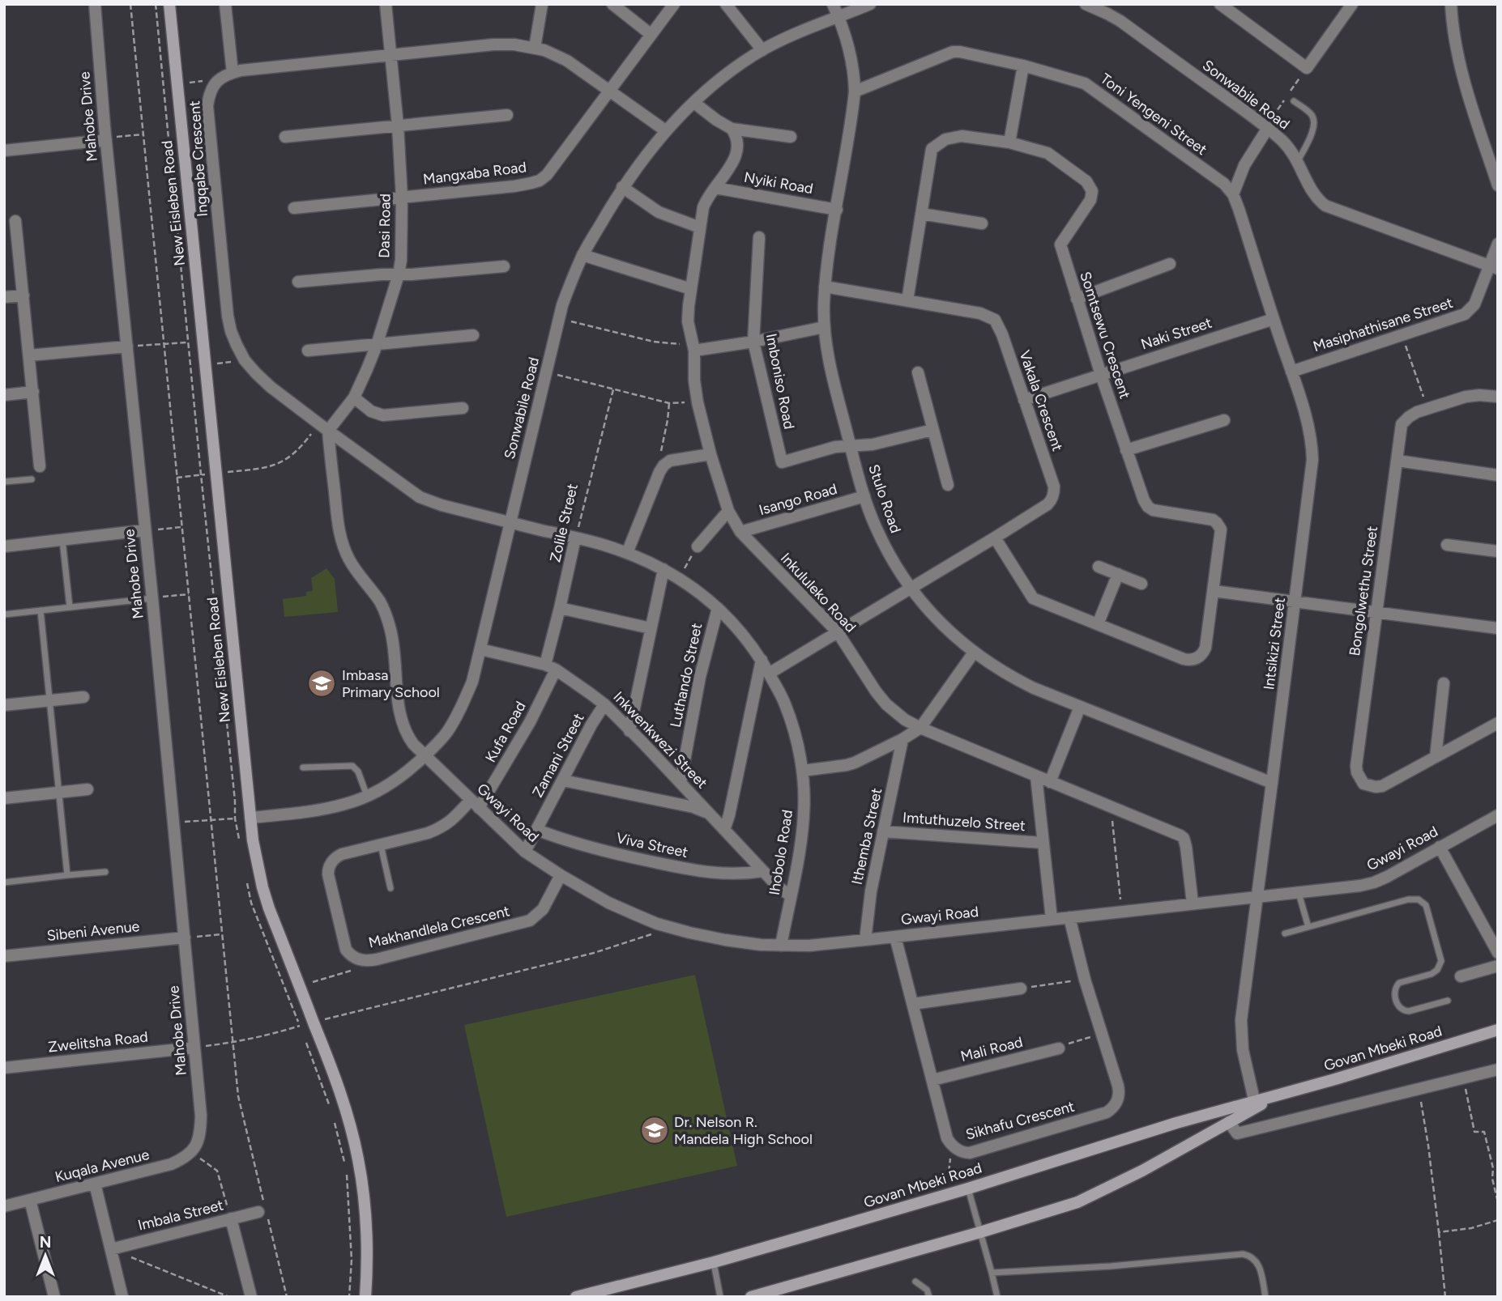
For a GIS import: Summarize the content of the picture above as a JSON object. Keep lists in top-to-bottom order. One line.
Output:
{"streets":{"main road":["New Eisleben Road","Govan Mbeki Road"],"street":["Sonwabile Road","Toni Yengeni Street","Mahobe Drive","Ingqabe Crescent","Mangxaba Road","Nyiki Road","Dasi Road","Masiphathisane Street","Naki Street","Somtsewu Crescent","Imboniso Road","Vakala Crescent","Stulo Road","Isango Road","Zolile Street","Bongolwethu Street","Inkululeko Road","Intsikizi Street","Luthando Street","Kufa Road","Inkwenkwezi Street","Zamani Street","Gwayi Road","Imtuthuzelo Street","Ithemba Street","Viva Street","Ihobolo Road","Makhandlela Crescent","Sibeni Avenue","Zwelitsha Road","Mali Road","Sikhafu Crescent","Kuqala Avenue","Imbala Street"]},"crossings":[["Sonwabile Road","Ingqabe Crescent"],["Sonwabile Road","New Eisleben Road"],["Sonwabile Road","Masiphathisane Street"],["Sonwabile Road","Stulo Road"],["Sonwabile Road","Inkwenkwezi Street"],["Sonwabile Road","Gwayi Road"],["Sonwabile Road","Ihobolo Road"],["Toni Yengeni Street","Stulo Road"],["Toni Yengeni Street","Intsikizi Street"],["Mahobe Drive","Sibeni Avenue"],["Mahobe Drive","Zwelitsha Road"],["Mahobe Drive","Kuqala Avenue"],["Ingqabe Crescent","Dasi Road"],["Ingqabe Crescent","Gwayi Road"],["Ingqabe Crescent","Ihobolo Road"],["Mangxaba Road","Dasi Road"],["Nyiki Road","Stulo Road"],["Nyiki Road","Inkululeko Road"],["Dasi Road","Gwayi Road"],["Masiphathisane Street","Intsikizi Street"],["Naki Street","Somtsewu Crescent"],["Naki Street","Vakala Crescent"],["Naki Street","Intsikizi Street"],["Somtsewu Crescent","Vakala Crescent"],["Imboniso Road","Stulo Road"],["Vakala Crescent","Stulo Road"],["Vakala Crescent","Inkululeko Road"],["Vakala Crescent","Ihobolo Road"],["Stulo Road","Isango Road"],["Stulo Road","Intsikizi Street"],["Isango Road","Inkululeko Road"],["Zolile Street","Kufa Road"],["Zolile Street","Inkwenkwezi Street"],["Zolile Street","Ihobolo Road"],["Inkululeko Road","Gwayi Road"],["Intsikizi Street","Gwayi Road"],["Intsikizi Street","Govan Mbeki Road"],["Luthando Street","Inkwenkwezi Street"],["Luthando Street","Ihobolo Road"],["Kufa Road","Inkwenkwezi Street"],["Kufa Road","Gwayi Road"],["Kufa Road","Makhandlela Crescent"],["Inkwenkwezi Street","Zamani Street"],["Inkwenkwezi Street","Viva Street"],["Inkwenkwezi Street","Ihobolo Road"],["Zamani Street","Gwayi Road"],["Zamani Street","Viva Street"],["Gwayi Road","Ithemba Street"],["Gwayi Road","Ihobolo Road"],["Gwayi Road","Makhandlela Crescent"],["Gwayi Road","Sikhafu Crescent"],["Imtuthuzelo Street","Ithemba Street"],["Mali Road","Sikhafu Crescent"]],"places":{"school or university":["Imbasa Primary School","Dr. Nelson R. Mandela High School"]},"north":"top"}
